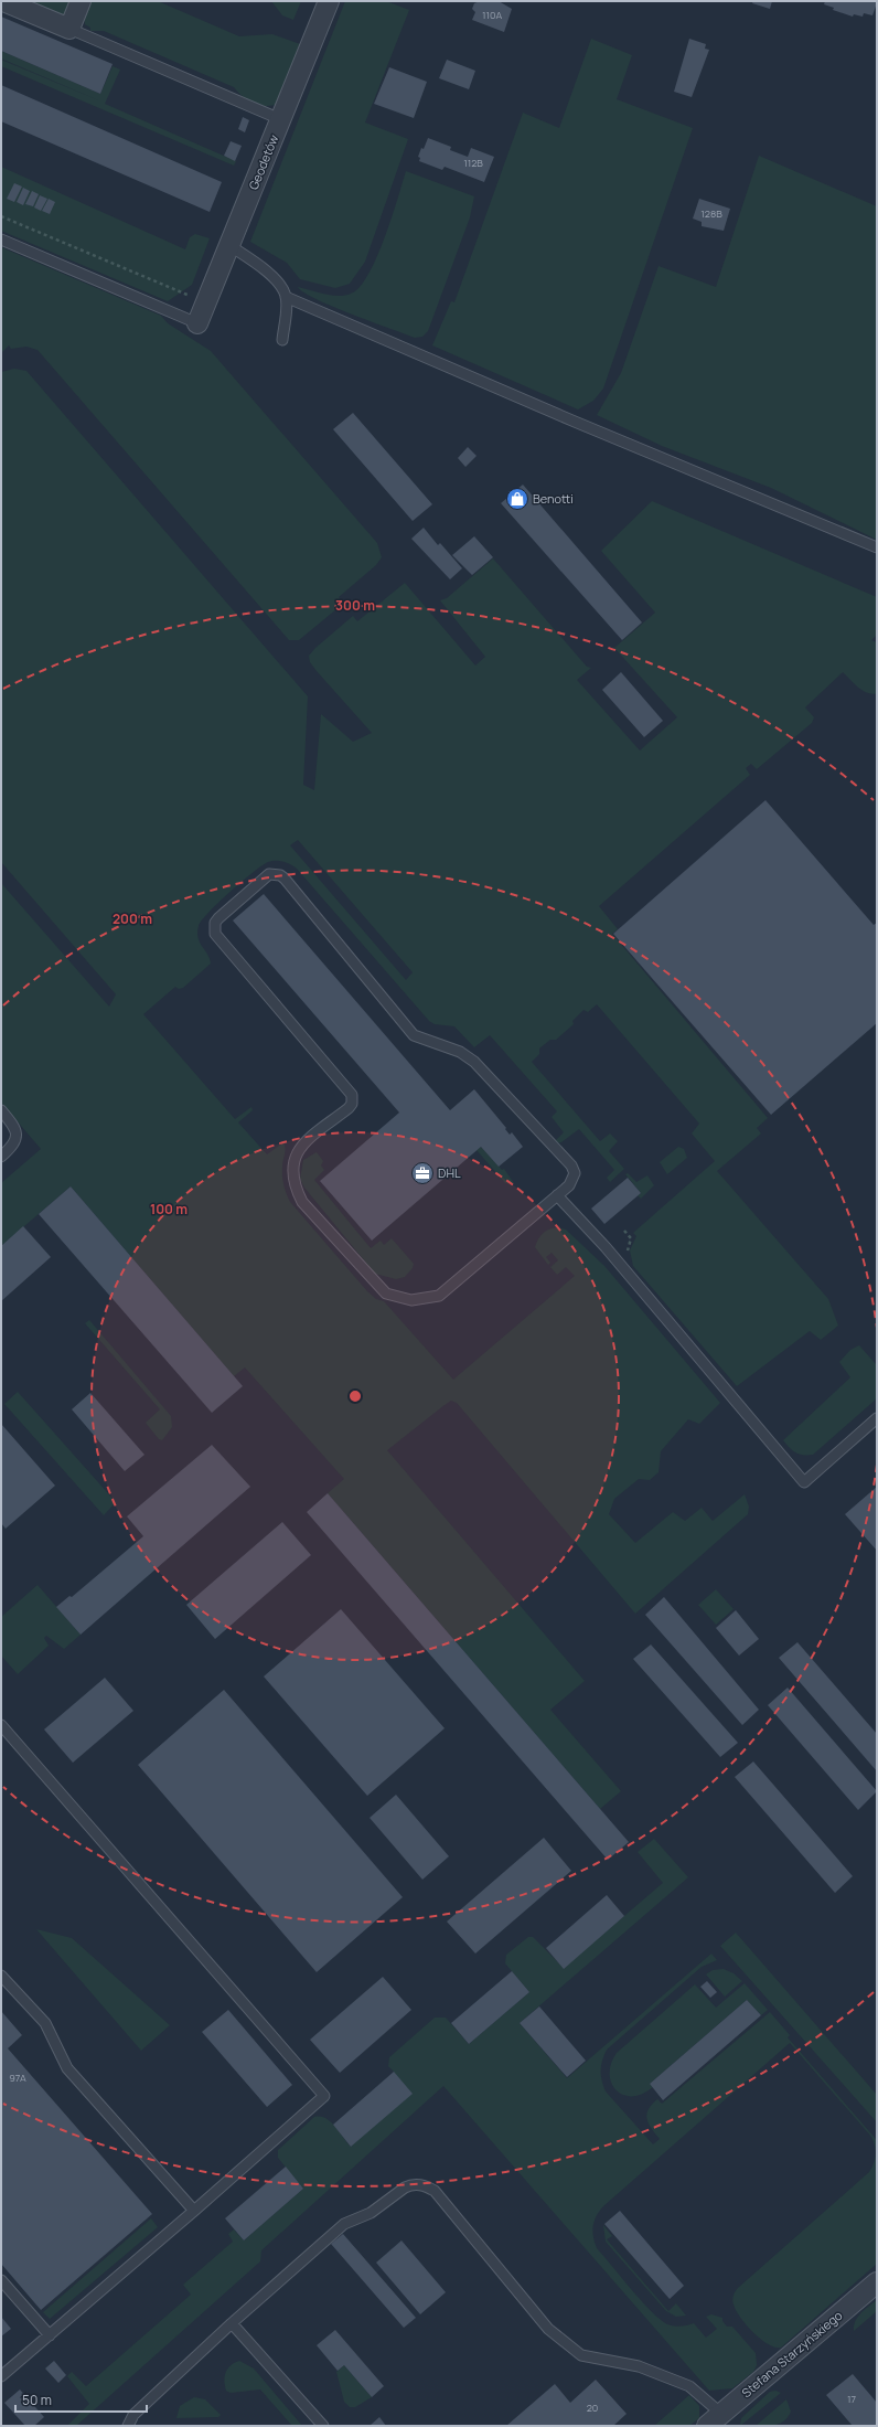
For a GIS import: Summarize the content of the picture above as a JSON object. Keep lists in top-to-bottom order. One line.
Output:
{"streets":{"street":["Geodetów","Stefana Starzyńskiego"]},"places":{"shop":["Benotti"],"office":["DHL"]},"house_numbers":["110A","112B","128B","97A","17","20"],"scale_bar":"50 m","rings":["300 m","200 m","100 m"]}
